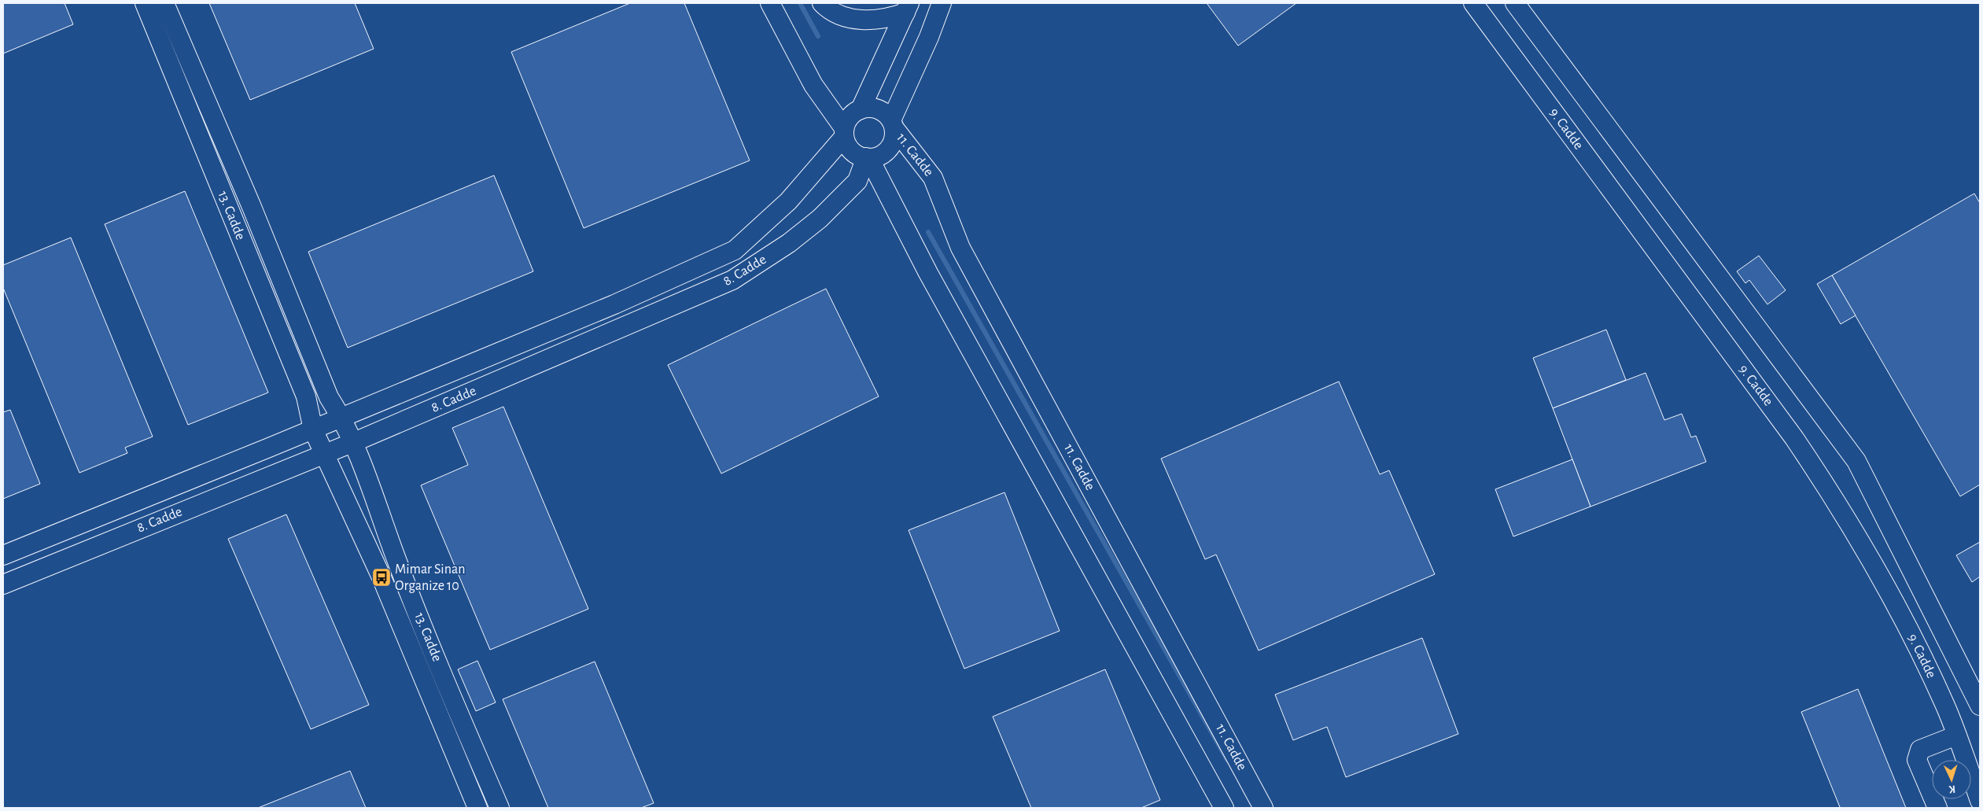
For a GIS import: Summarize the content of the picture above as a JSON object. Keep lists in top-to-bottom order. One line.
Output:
{"streets":{"lane":["9. Cadde","11. Cadde","13. Cadde","8. Cadde"]},"crossings":[["11. Cadde","8. Cadde"],["13. Cadde","8. Cadde"]],"places":{"bus stop":["Mimar Sinan Organize 10"]},"north":"bottom"}
